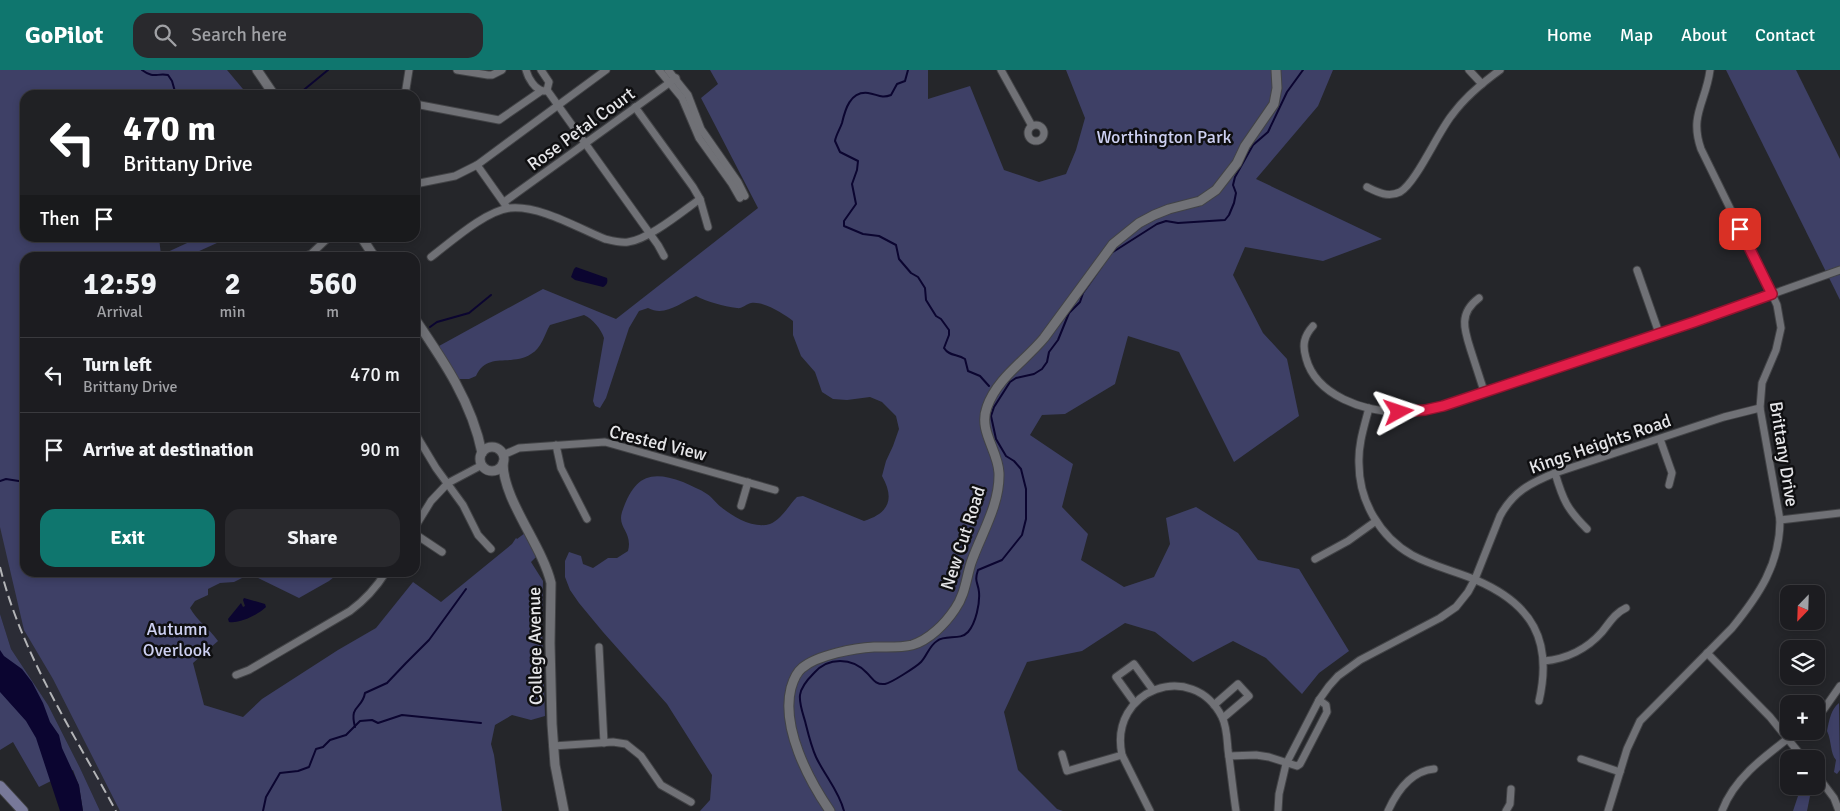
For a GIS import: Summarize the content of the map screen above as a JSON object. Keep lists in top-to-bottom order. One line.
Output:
{"streets":{"street":["Rose Petal Court","Crested View","Kings Heights Road","Brittany Drive","New Cut Road","College Avenue"]},"crossings":[["Crested View","College Avenue"],["Kings Heights Road","Brittany Drive"]],"parks":["Worthington Park","Autumn Overlook"],"north":"bottom left","page":{"header":"GoPilot","search":"Search here","nav":["Home","Map","About","Contact"],"turn":["470 m","Brittany Drive"],"then":"Then","eta":["12:59","Arrival","2","min","560","m"],"list":[{"name":"Turn left","note":"Brittany Drive","value":"470 m"},{"name":"Arrive at destination","value":"90 m"}],"buttons":["Exit","Share"],"map_buttons":["+","−"]}}
